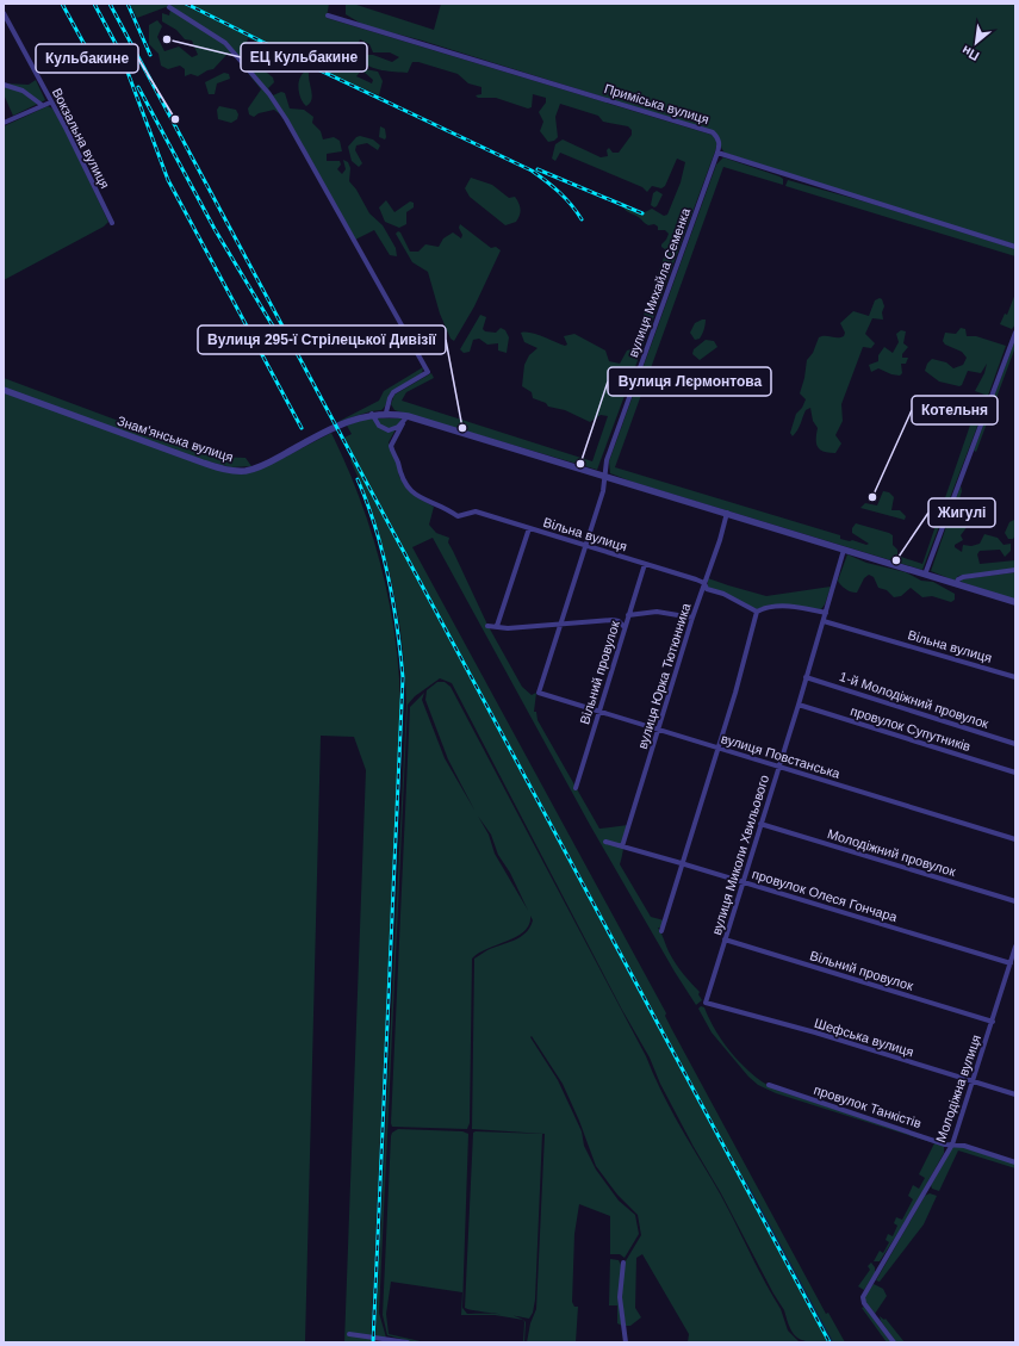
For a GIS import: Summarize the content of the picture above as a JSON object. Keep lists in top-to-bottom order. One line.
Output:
{"streets":{"street":["Приміська вулиця","Вокзальна вулиця","вулиця Михайла Семенка","Знам'янська вулиця","Вільна вулиця","Вільний провулок","вулиця Юрка Тютюнника","1-й Молодіжний провулок","провулок Супутників","вулиця Повстанська","Молодіжний провулок","вулиця Миколи Хвильового","провулок Олеся Гончара","Шефська вулиця","Молодіжна вулиця","провулок Танкістів"]},"crossings":[["Приміська вулиця","вулиця Михайла Семенка"],["вулиця Михайла Семенка","Знам'янська вулиця"],["вулиця Михайла Семенка","Вільна вулиця"],["вулиця Михайла Семенка","вулиця Повстанська"],["Знам'янська вулиця","Вільна вулиця"],["Знам'янська вулиця","вулиця Юрка Тютюнника"],["Знам'янська вулиця","вулиця Миколи Хвильового"],["Вільна вулиця","Вільний провулок"],["Вільна вулиця","вулиця Юрка Тютюнника"],["Вільна вулиця","вулиця Миколи Хвильового"],["Вільний провулок","вулиця Повстанська"],["Вільний провулок","вулиця Миколи Хвильового"],["Вільний провулок","Молодіжна вулиця"],["вулиця Юрка Тютюнника","вулиця Повстанська"],["вулиця Юрка Тютюнника","провулок Олеся Гончара"],["1-й Молодіжний провулок","вулиця Миколи Хвильового"],["провулок Супутників","вулиця Миколи Хвильового"],["вулиця Повстанська","вулиця Миколи Хвильового"],["Молодіжний провулок","вулиця Миколи Хвильового"],["вулиця Миколи Хвильового","провулок Олеся Гончара"],["вулиця Миколи Хвильового","Шефська вулиця"],["провулок Олеся Гончара","Молодіжна вулиця"],["Шефська вулиця","Молодіжна вулиця"],["Молодіжна вулиця","провулок Танкістів"]],"places":["ЕЦ Кульбакине","Кульбакине","Вулиця 295-ї Стрілецької Дивізії","Вулиця Лєрмонтова","Котельня","Жигулі"],"north":"bottom left"}
